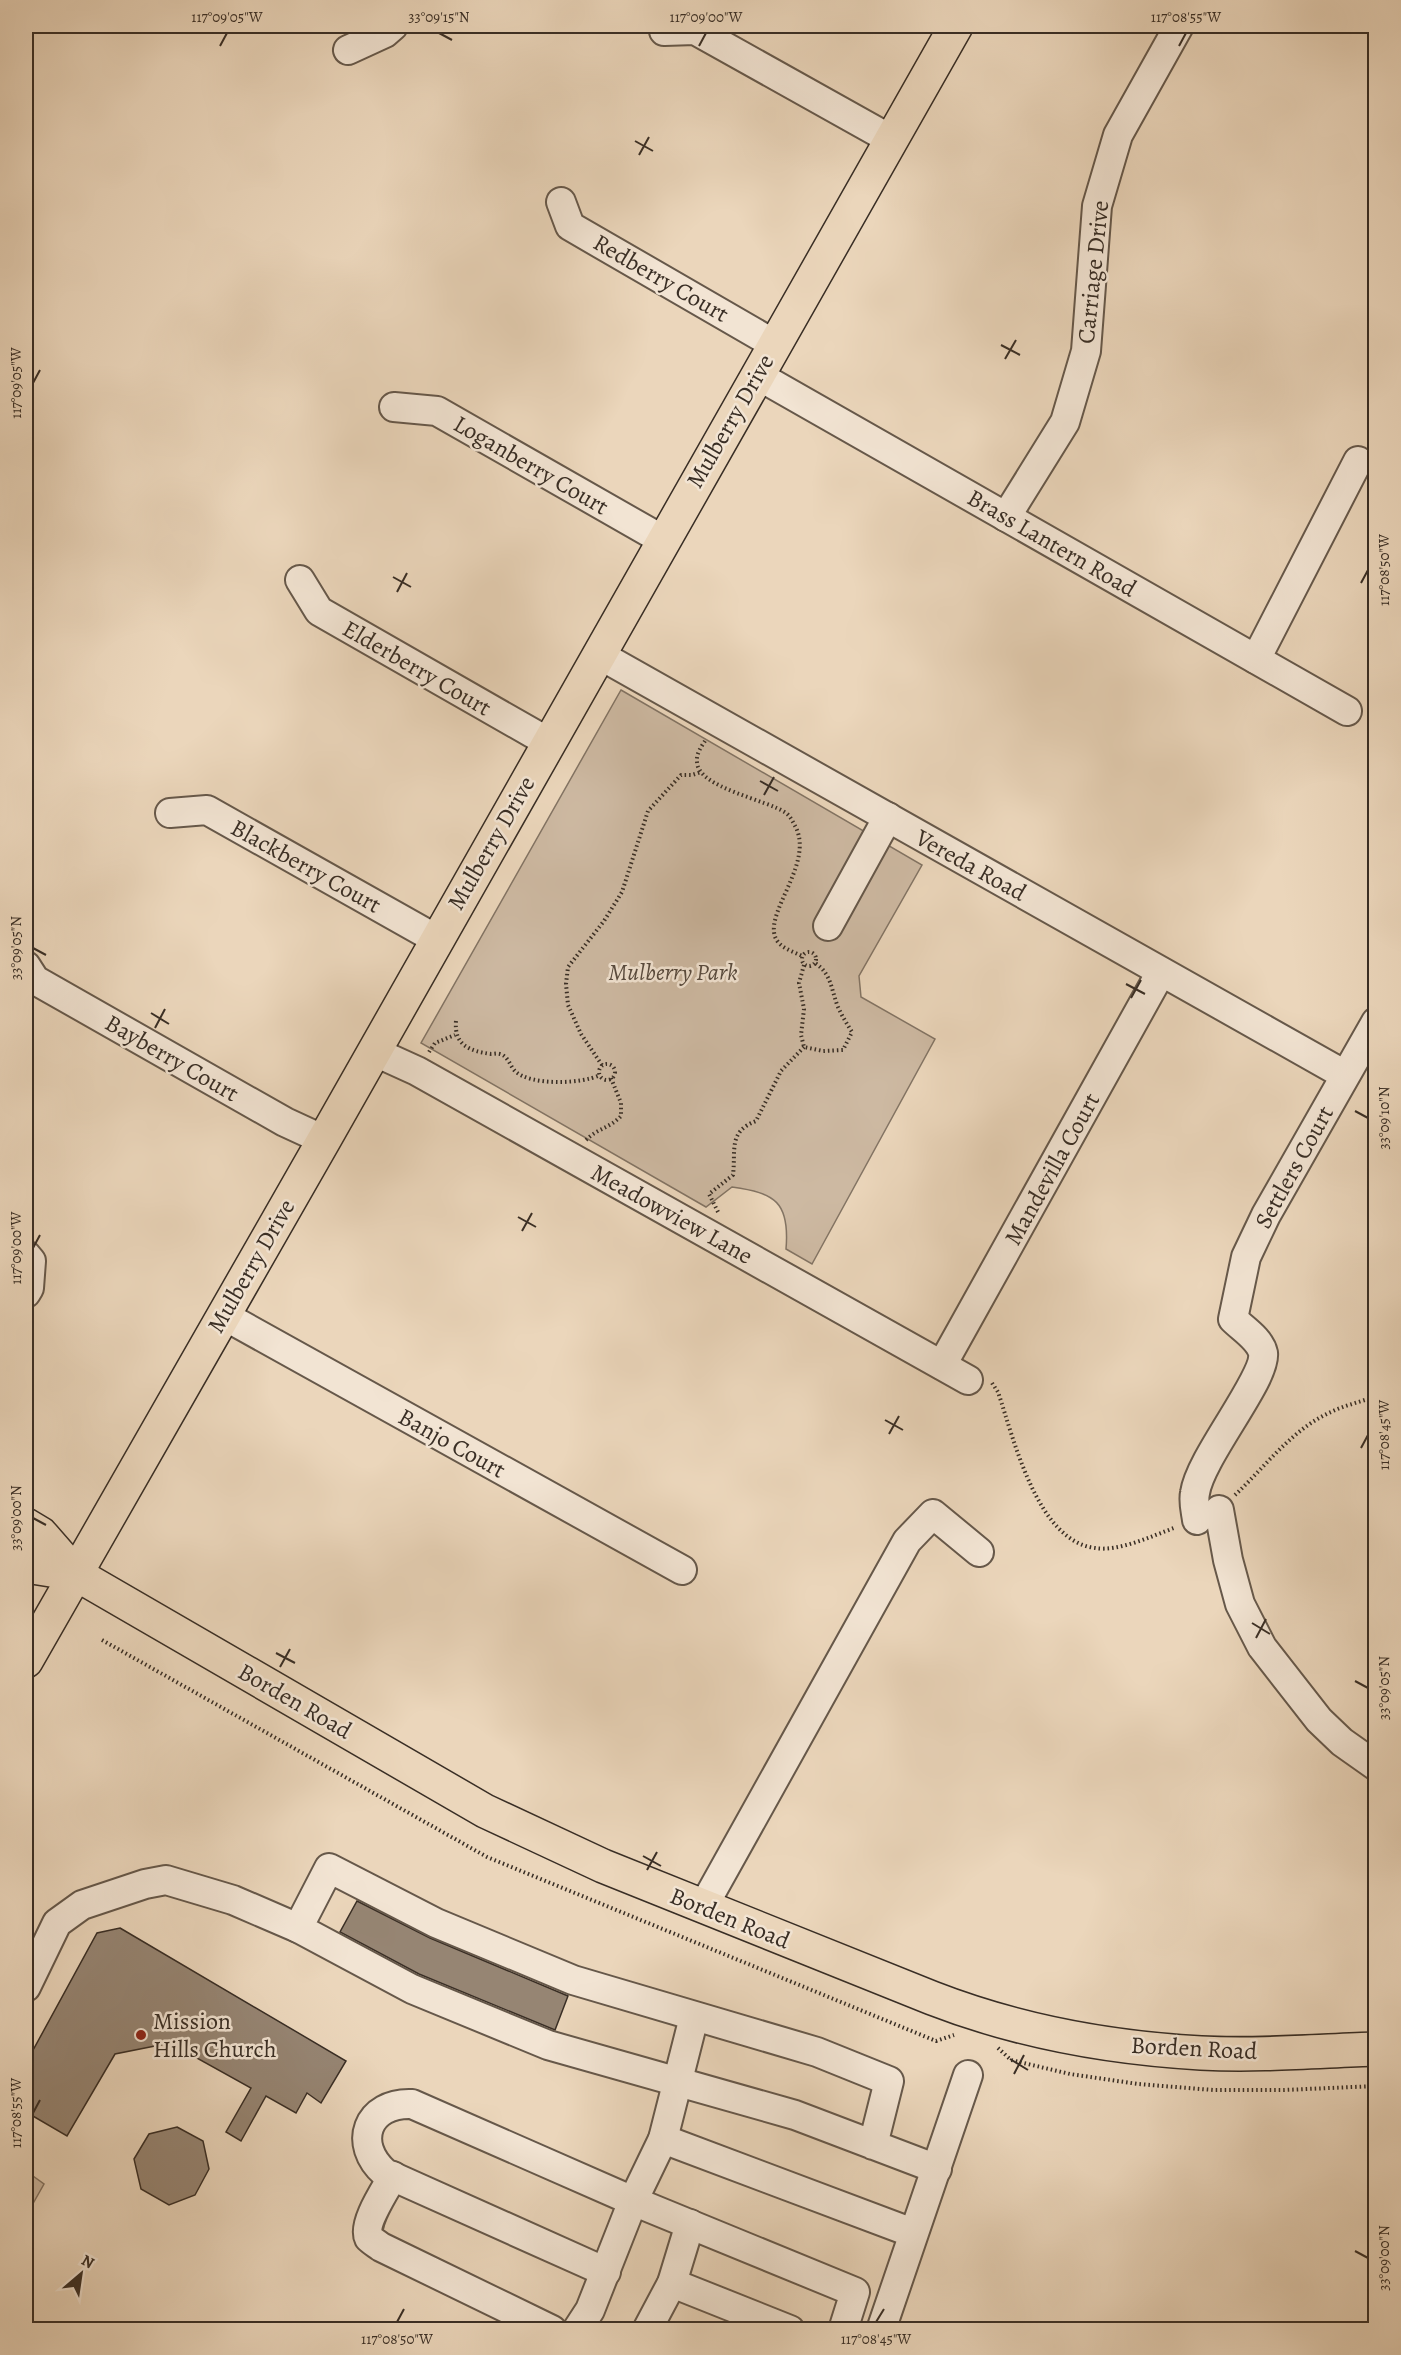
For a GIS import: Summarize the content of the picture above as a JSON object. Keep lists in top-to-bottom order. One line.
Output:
{"streets":{"main road":["Mulberry Drive","Borden Road"],"street":["Carriage Drive","Redberry Court","Loganberry Court","Brass Lantern Road","Elderberry Court","Vereda Road","Blackberry Court","Bayberry Court","Settlers Court","Mandevilla Court","Meadowview Lane","Banjo Court"]},"crossings":[["Carriage Drive","Brass Lantern Road"],["Redberry Court","Mulberry Drive"],["Mulberry Drive","Loganberry Court"],["Mulberry Drive","Brass Lantern Road"],["Mulberry Drive","Elderberry Court"],["Mulberry Drive","Vereda Road"],["Mulberry Drive","Blackberry Court"],["Mulberry Drive","Bayberry Court"],["Mulberry Drive","Meadowview Lane"],["Mulberry Drive","Banjo Court"],["Mulberry Drive","Borden Road"],["Vereda Road","Settlers Court"],["Vereda Road","Mandevilla Court"],["Mandevilla Court","Meadowview Lane"]],"parks":["Mulberry Park"],"places":["Mission Hills Church"],"north":"top right","coordinates":["117°09'05\"W","33°09'15\"N","117°09'00\"W","117°08'55\"W","117°08'50\"W","33°09'05\"N","33°09'10\"N","117°08'45\"W","33°09'00\"N"]}
